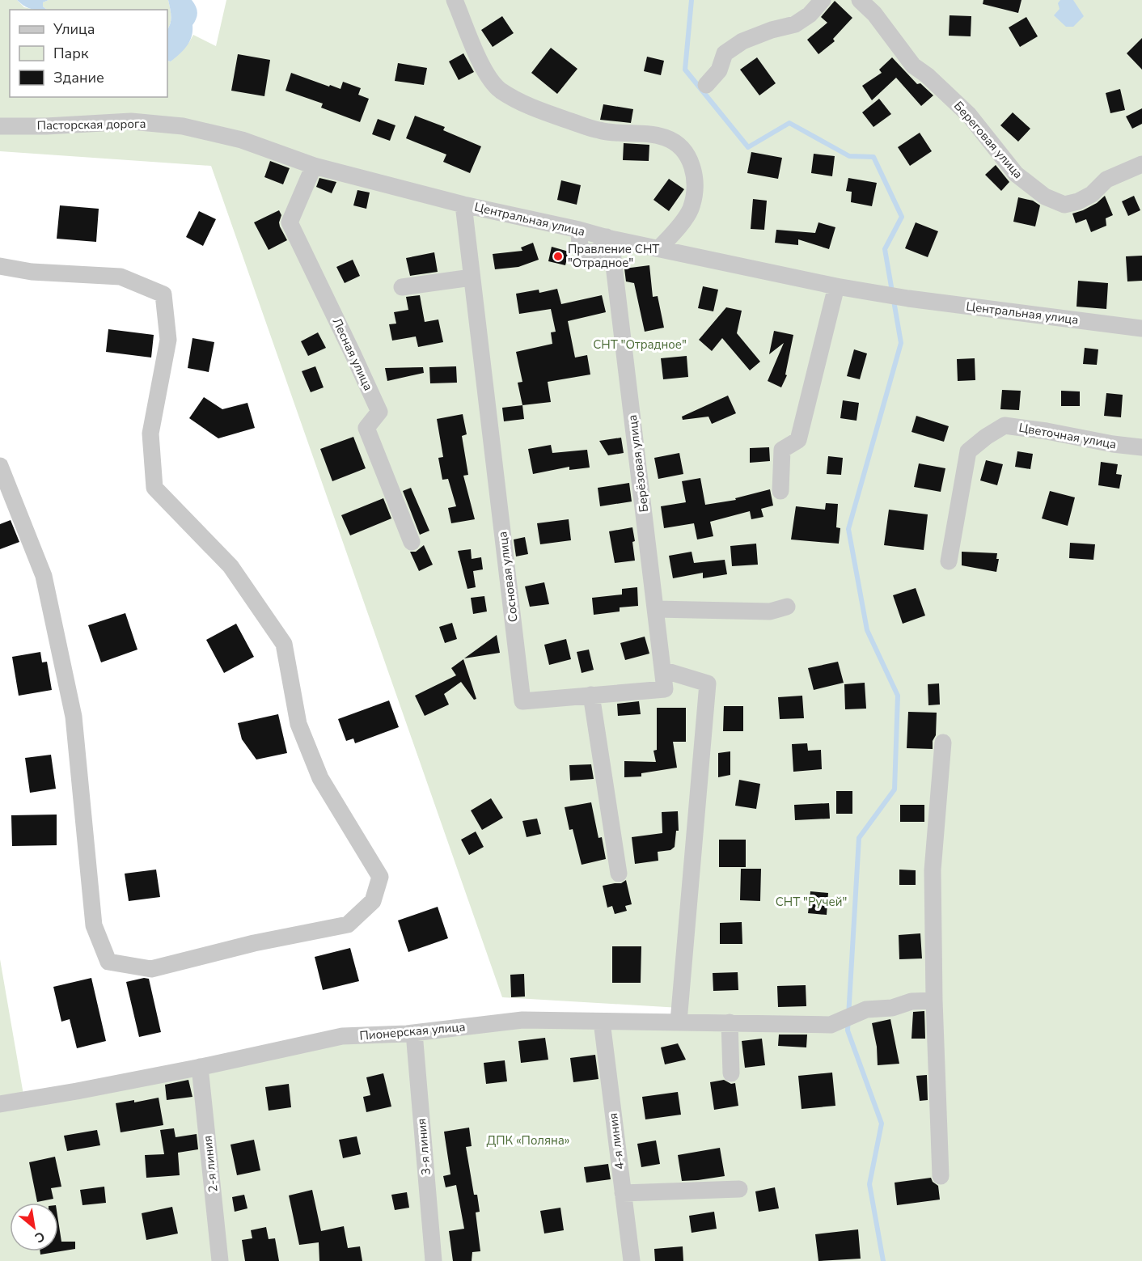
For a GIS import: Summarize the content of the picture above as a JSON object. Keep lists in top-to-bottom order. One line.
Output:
{"streets":{"street":["Пасторская дорога","Береговая улица","Центральная улица","Лесная улица","Цветочная улица","Берёзовая улица","Сосновая улица","Пионерская улица","4-я линия","3-я линия","2-я линия"]},"crossings":[["Пасторская дорога","Центральная улица"],["Центральная улица","Лесная улица"],["Центральная улица","Берёзовая улица"],["Центральная улица","Сосновая улица"],["Берёзовая улица","Сосновая улица"],["Пионерская улица","4-я линия"],["Пионерская улица","3-я линия"],["Пионерская улица","2-я линия"]],"parks":["СНТ \"Отрадное\"","СНТ \"Ручей\"","ДПК «Поляна»"],"places":["Правление СНТ \"Отрадное\""],"legend":["Улица","Парк","Здание"],"north":"bottom right"}
